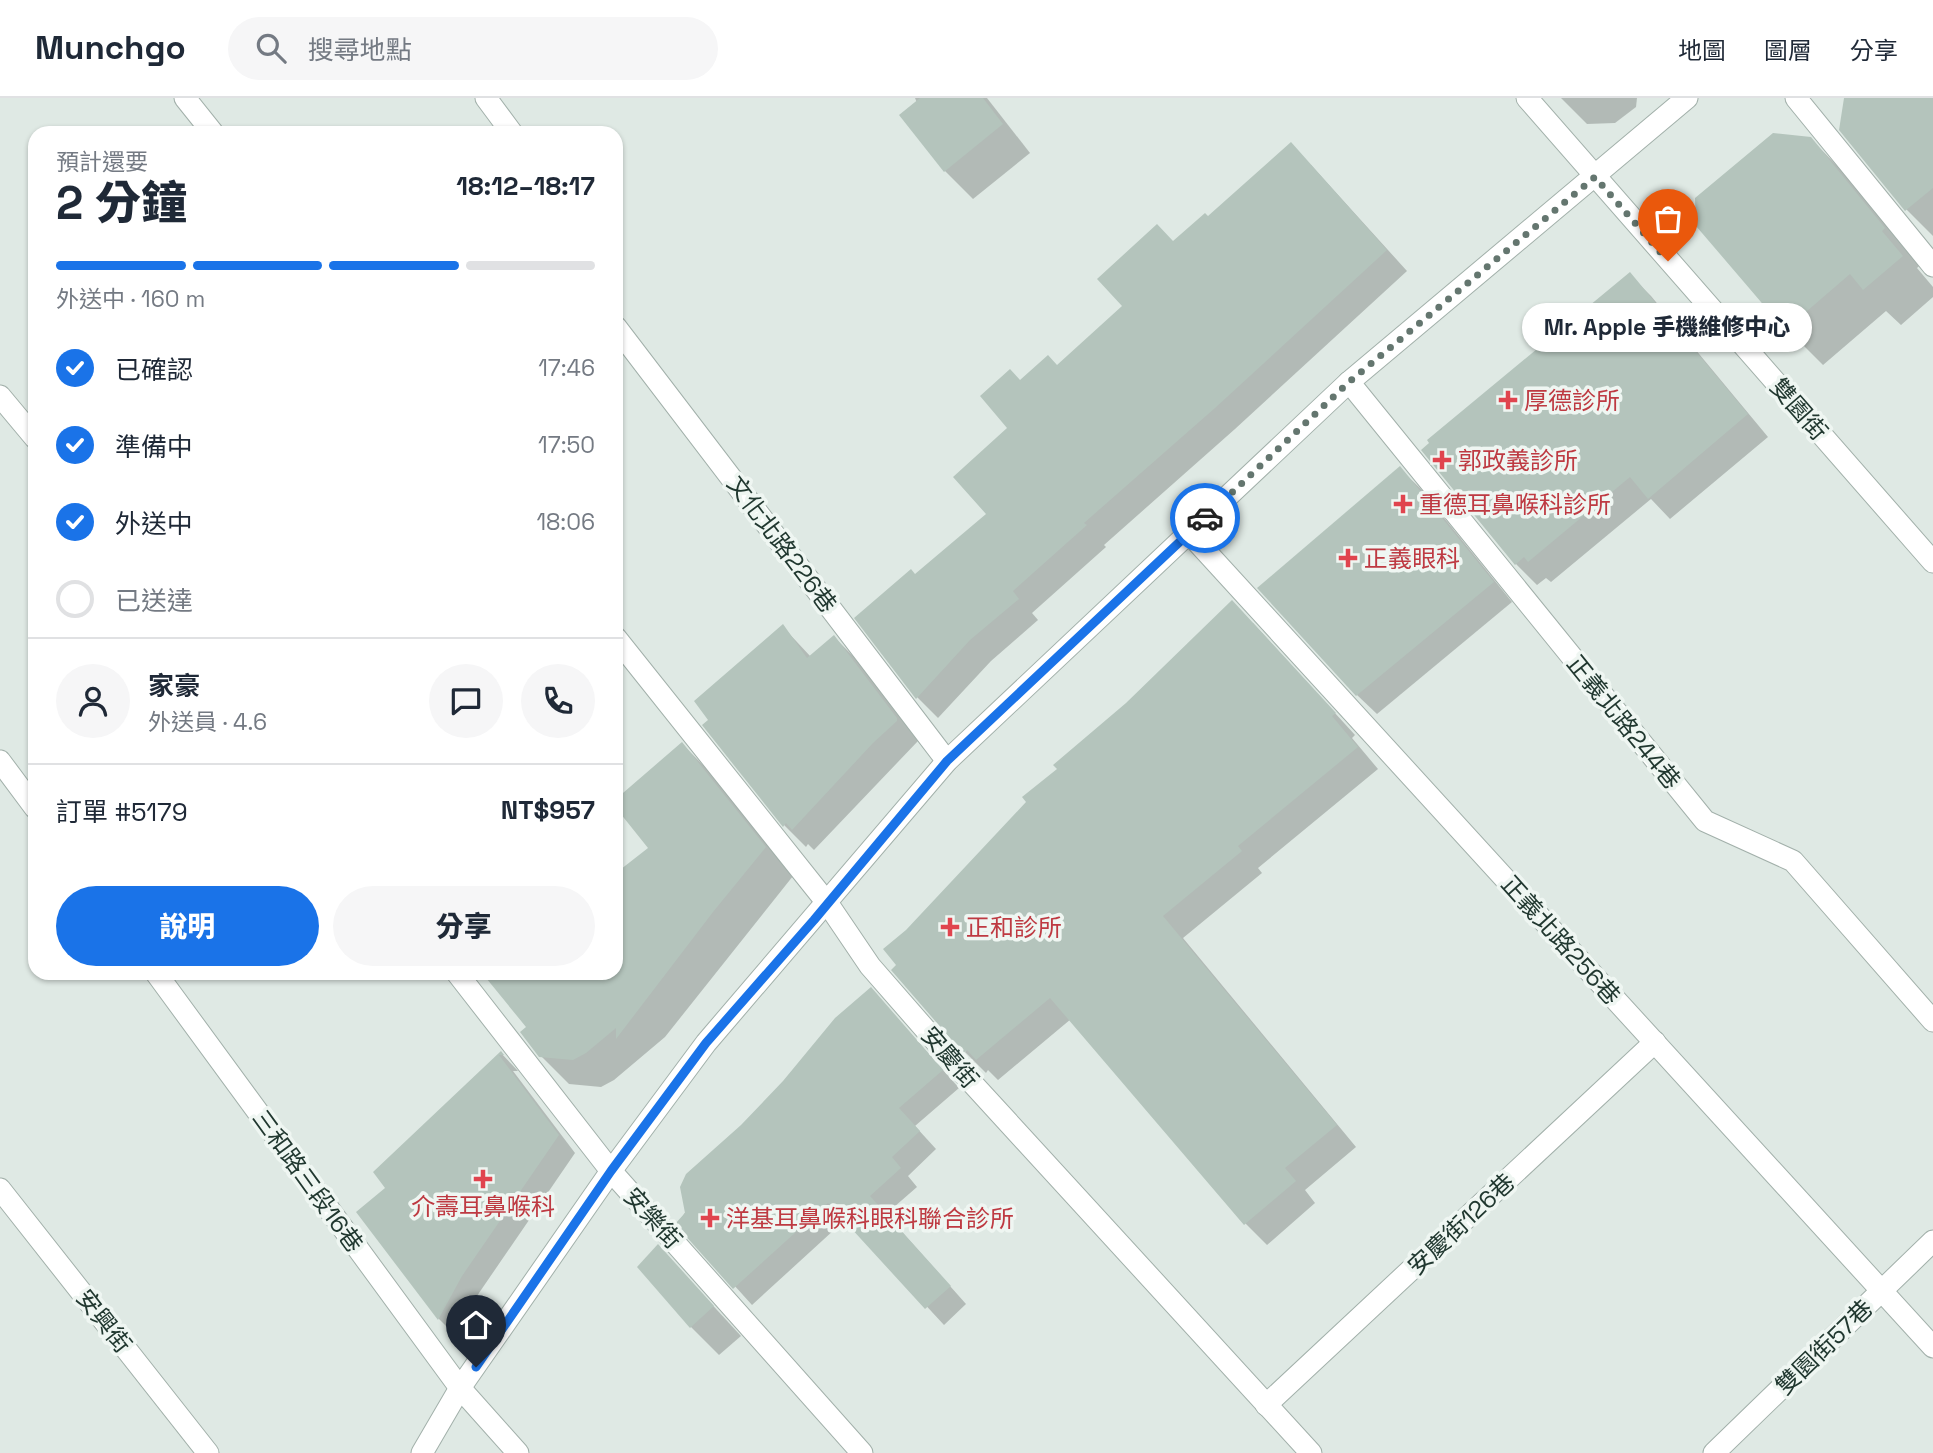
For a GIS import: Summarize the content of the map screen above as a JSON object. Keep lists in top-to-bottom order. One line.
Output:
{"streets":{"street":["雙園街","文化北路226巷","正義北路244巷","正義北路256巷","安慶街","三和路三段16巷","安樂街","安慶街126巷","安興街","雙園街57巷"]},"crossings":[["正義北路256巷","安慶街126巷"],["正義北路256巷","雙園街57巷"],["安慶街","安慶街126巷"]],"places":{"other":["Mr. Apple 手機維修中心"],"health":["厚德診所","郭政義診所","重德耳鼻喉科診所","正義眼科","正和診所","介壽耳鼻喉科","洋基耳鼻喉科眼科聯合診所"]},"page":{"header":"Munchgo","search":"搜尋地點","nav":["地圖","圖層","分享"],"heading":["2 分鐘","預計還要","18:12–18:17"],"panel":["家豪","外送員 · 4.6","訂單 #5179","NT$957"],"bar":"外送中 · 160 m","bubble":"Mr. Apple 手機維修中心","list":[["已確認","17:46"],["準備中","17:50"],["外送中","18:06"],"已送達"],"buttons":["說明","分享"]}}
